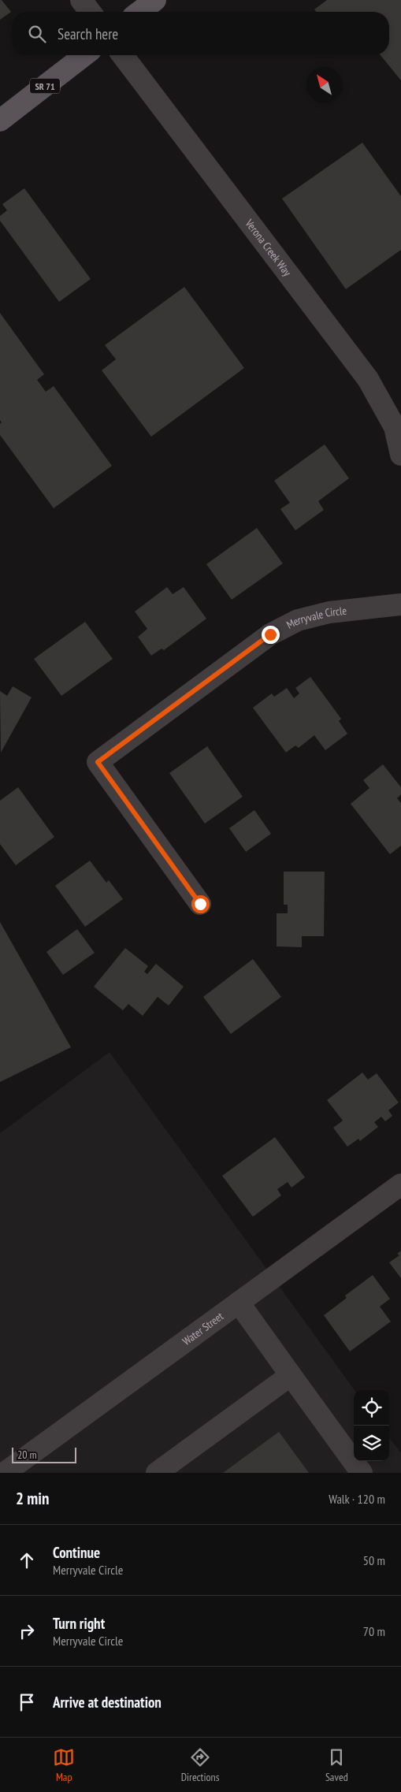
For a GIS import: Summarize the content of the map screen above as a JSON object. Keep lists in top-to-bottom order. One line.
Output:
{"streets":{"main road":["SR 71"],"street":["Verona Creek Way","Merryvale Circle","Water Street"]},"scale_bar":"20 m","north":"top left","page":{"search":"Search here","scale":"20 m","heading":["2 min","Walk · 120 m"],"list":[["Continue","Merryvale Circle","50 m"],["Turn right","Merryvale Circle","70 m"],"Arrive at destination"],"nav":["Map","Directions","Saved"]}}
